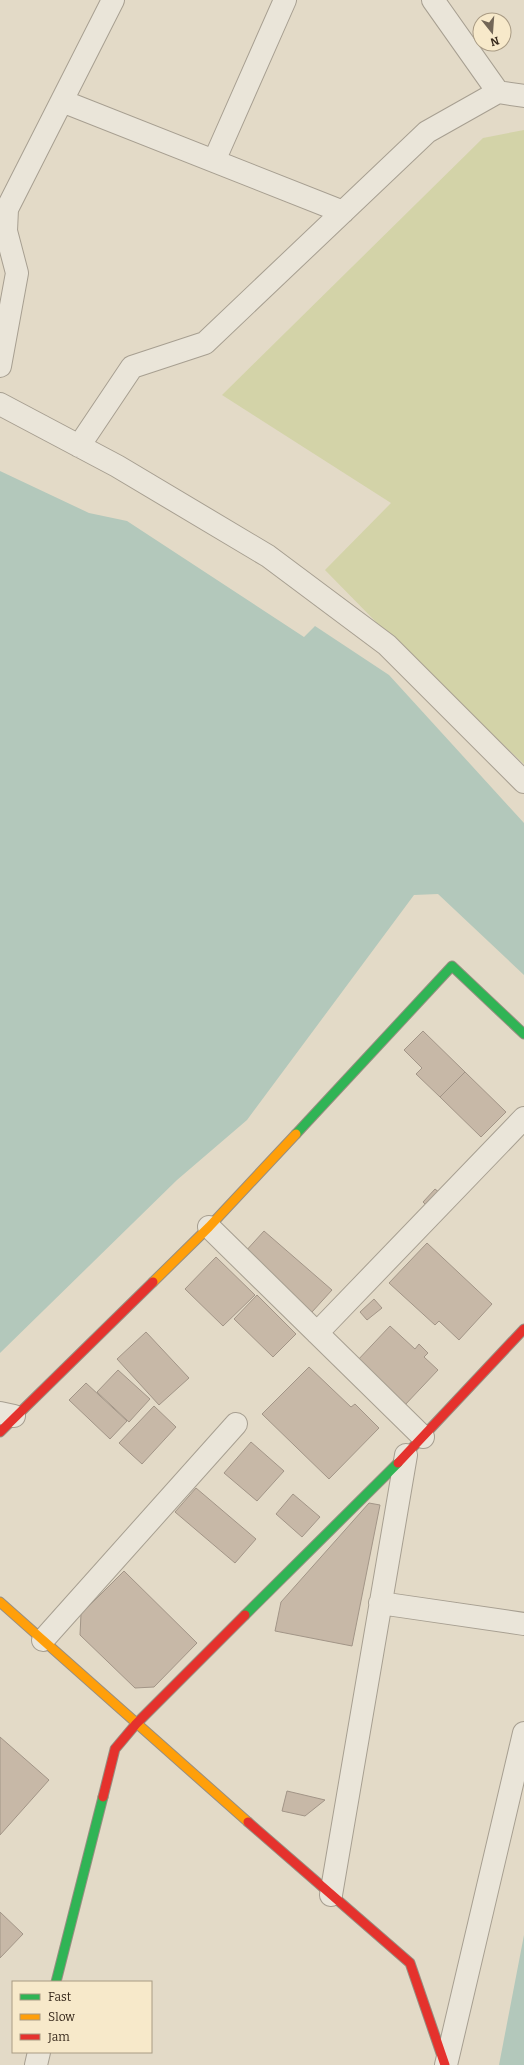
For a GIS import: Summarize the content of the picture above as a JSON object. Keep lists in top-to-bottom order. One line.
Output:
{"legend":["Fast","Slow","Jam"],"north":"bottom"}
